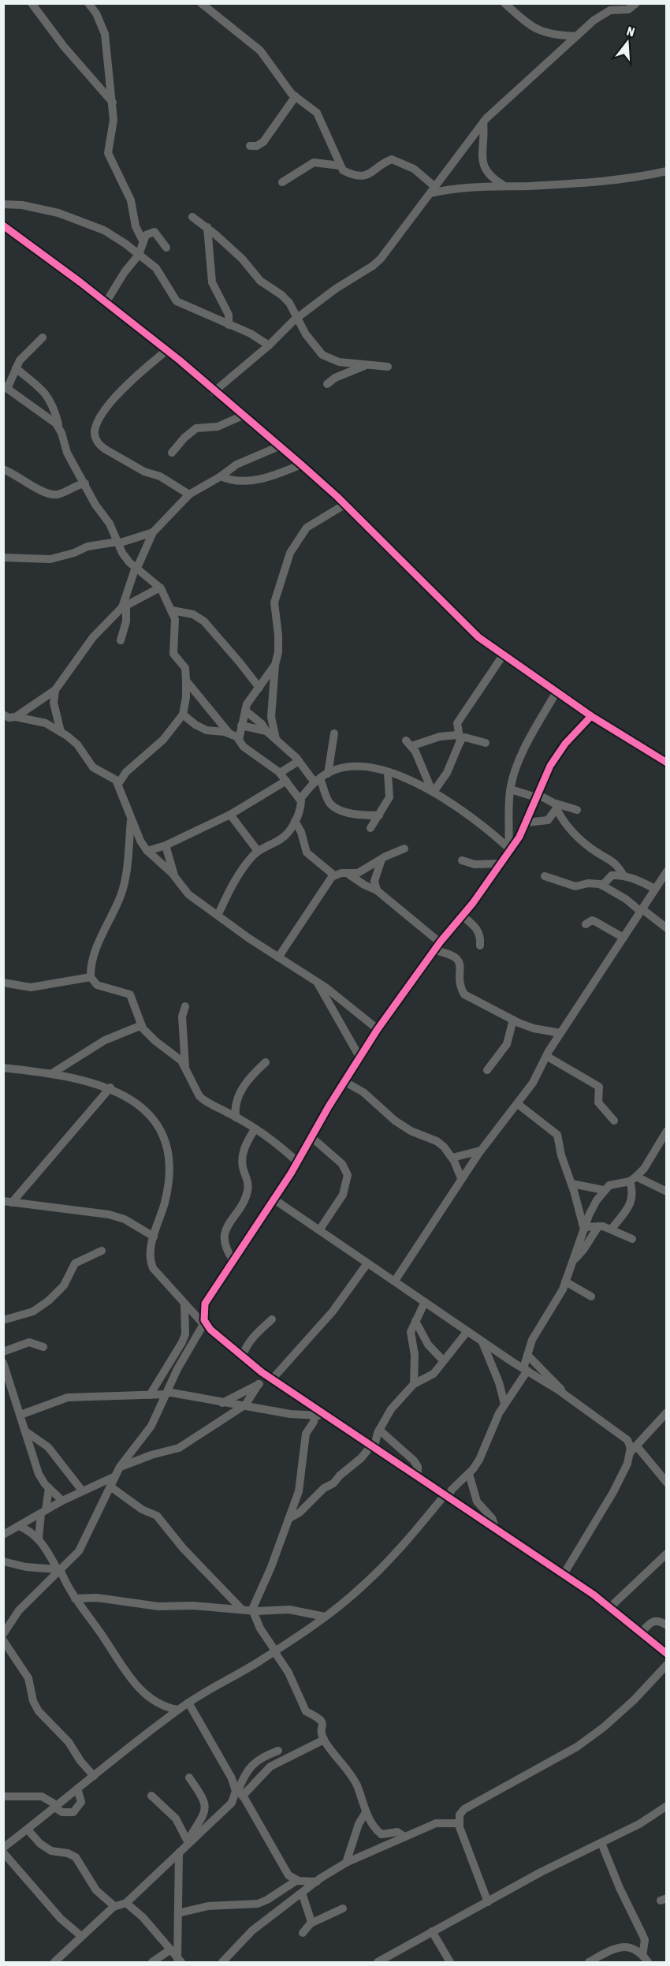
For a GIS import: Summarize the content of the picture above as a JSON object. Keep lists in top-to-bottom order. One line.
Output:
{"north":"top"}
